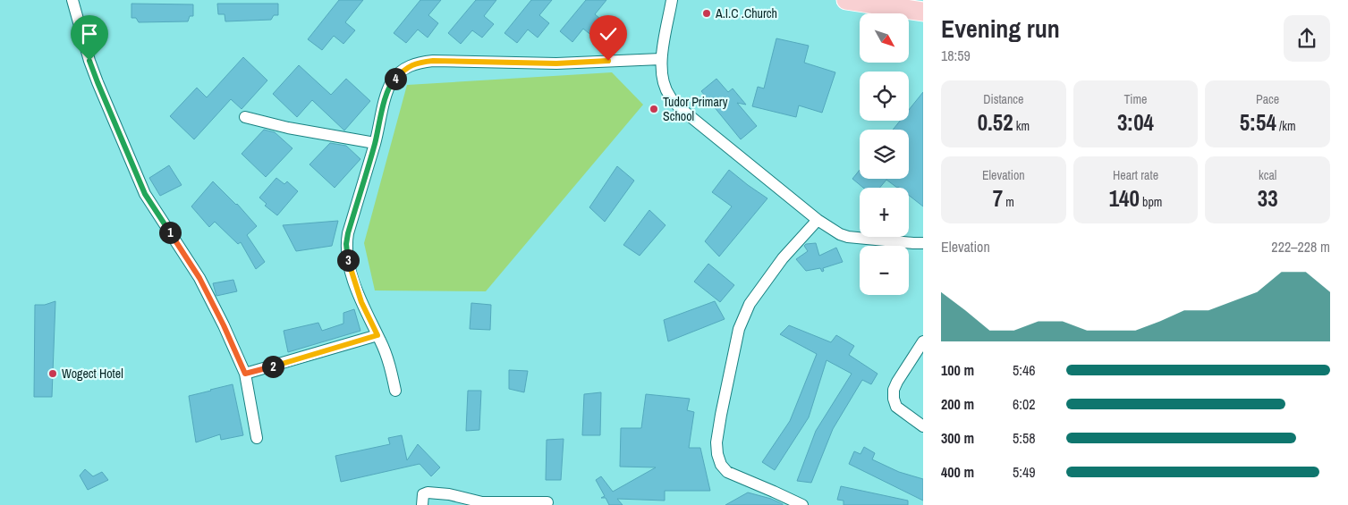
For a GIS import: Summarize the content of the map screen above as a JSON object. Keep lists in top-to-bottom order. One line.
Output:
{"places":["A.I.C .Church","Tudor Primary School","Wogect Hotel"],"north":"bottom right","page":{"heading":["Evening run","18:59"],"map_buttons":["+","−"],"pins":["4","1","3","2"],"stats":[["Distance","0.52 km"],["Time","3:04"],["Pace","5:54 /km"],["Elevation","7 m"],["Heart rate","140 bpm"],["kcal","33"]],"chart":["Elevation","222–228 m"],"list":[{"name":"100 m","note":"5:46"},{"name":"200 m","note":"6:02"},{"name":"300 m","note":"5:58"},{"name":"400 m","note":"5:49"}]}}
